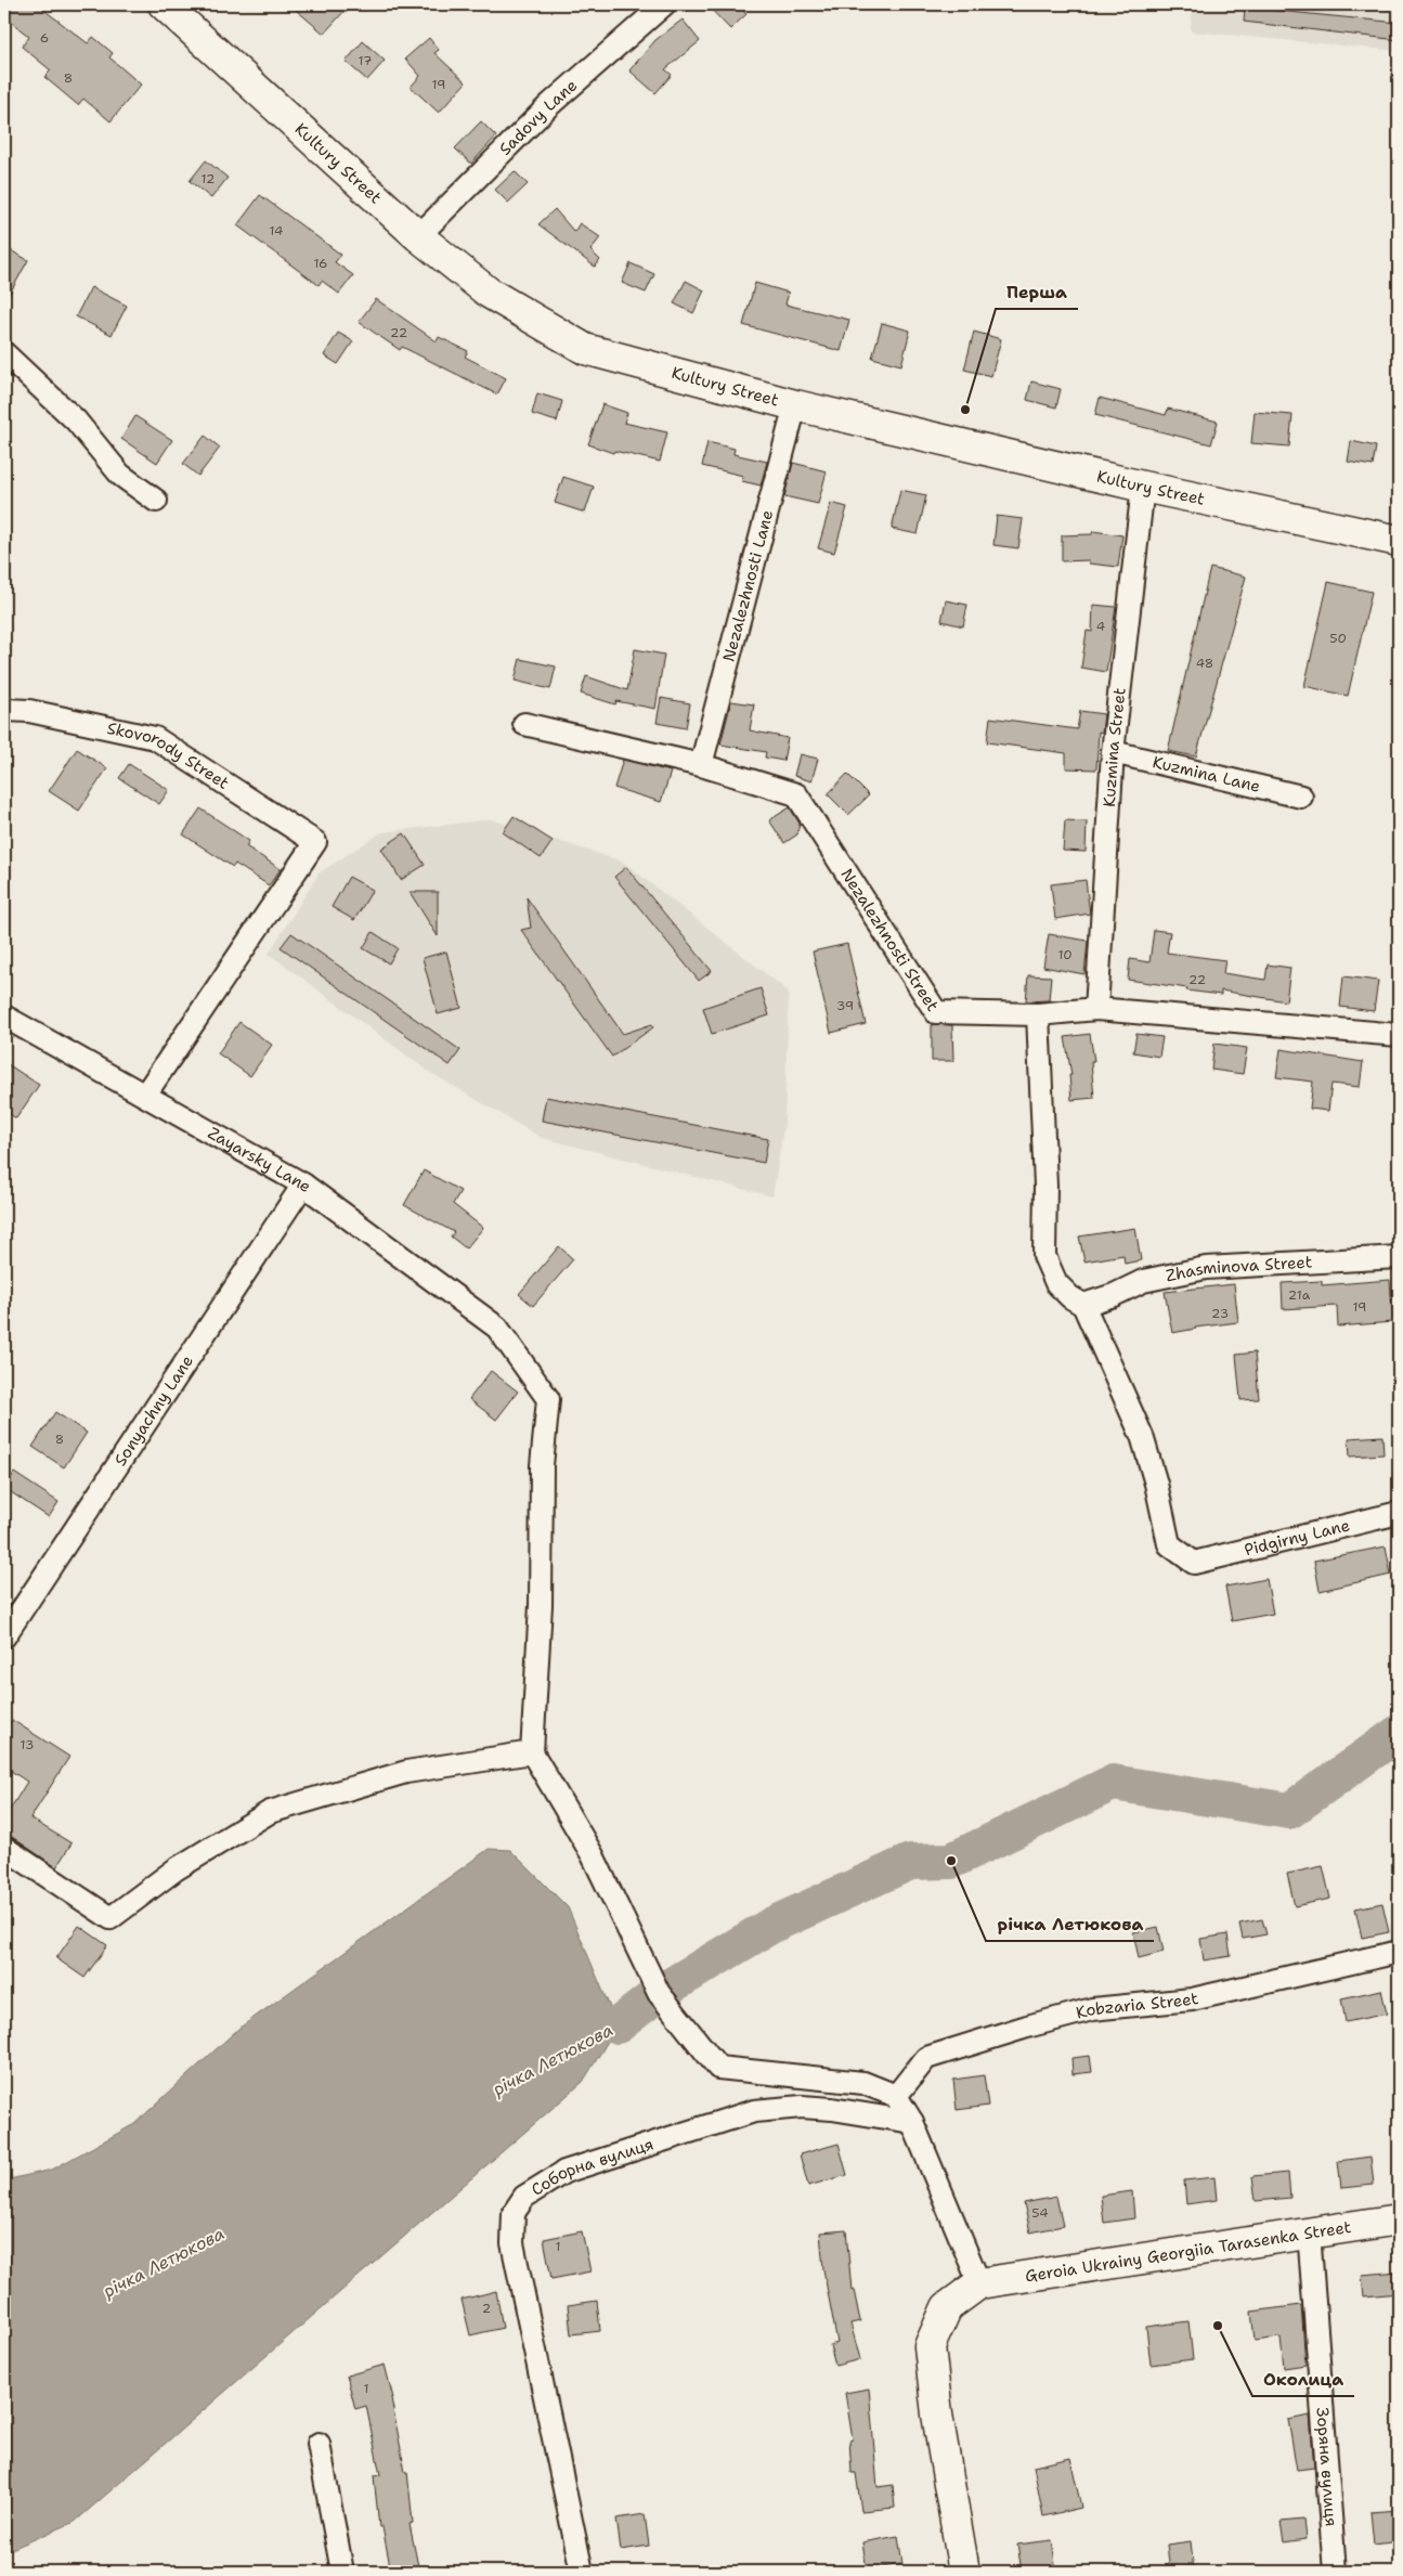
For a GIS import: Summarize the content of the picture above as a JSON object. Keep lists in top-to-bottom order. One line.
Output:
{"streets":{"street":["Sadovy Lane","Kultury Street","Nezalezhnosti Lane","Kuzmina Street","Skovorody Street","Kuzmina Lane","Nezalezhnosti Street","Zayarsky Lane","Zhasminova Street","Sonyachny Lane","Pidgirny Lane","Kobzaria Street","Соборна вулиця","Geroia Ukrainy Georgiia Tarasenka Street","Зоряна вулиця"]},"crossings":[["Sadovy Lane","Kultury Street"],["Kultury Street","Nezalezhnosti Lane"],["Kultury Street","Kuzmina Street"],["Nezalezhnosti Lane","Nezalezhnosti Street"],["Kuzmina Street","Kuzmina Lane"],["Kuzmina Street","Nezalezhnosti Street"],["Skovorody Street","Zayarsky Lane"],["Zayarsky Lane","Sonyachny Lane"],["Zhasminova Street","Pidgirny Lane"],["Geroia Ukrainy Georgiia Tarasenka Street","Зоряна вулиця"]],"water":["річка Летюкова"],"places":["Перша","річка Летюкова","Околица"],"house_numbers":["6","17","8","19","12","14","16","22","4","50","48","10","22","39","21а","19","23","8","13","54","1","2","1"]}
